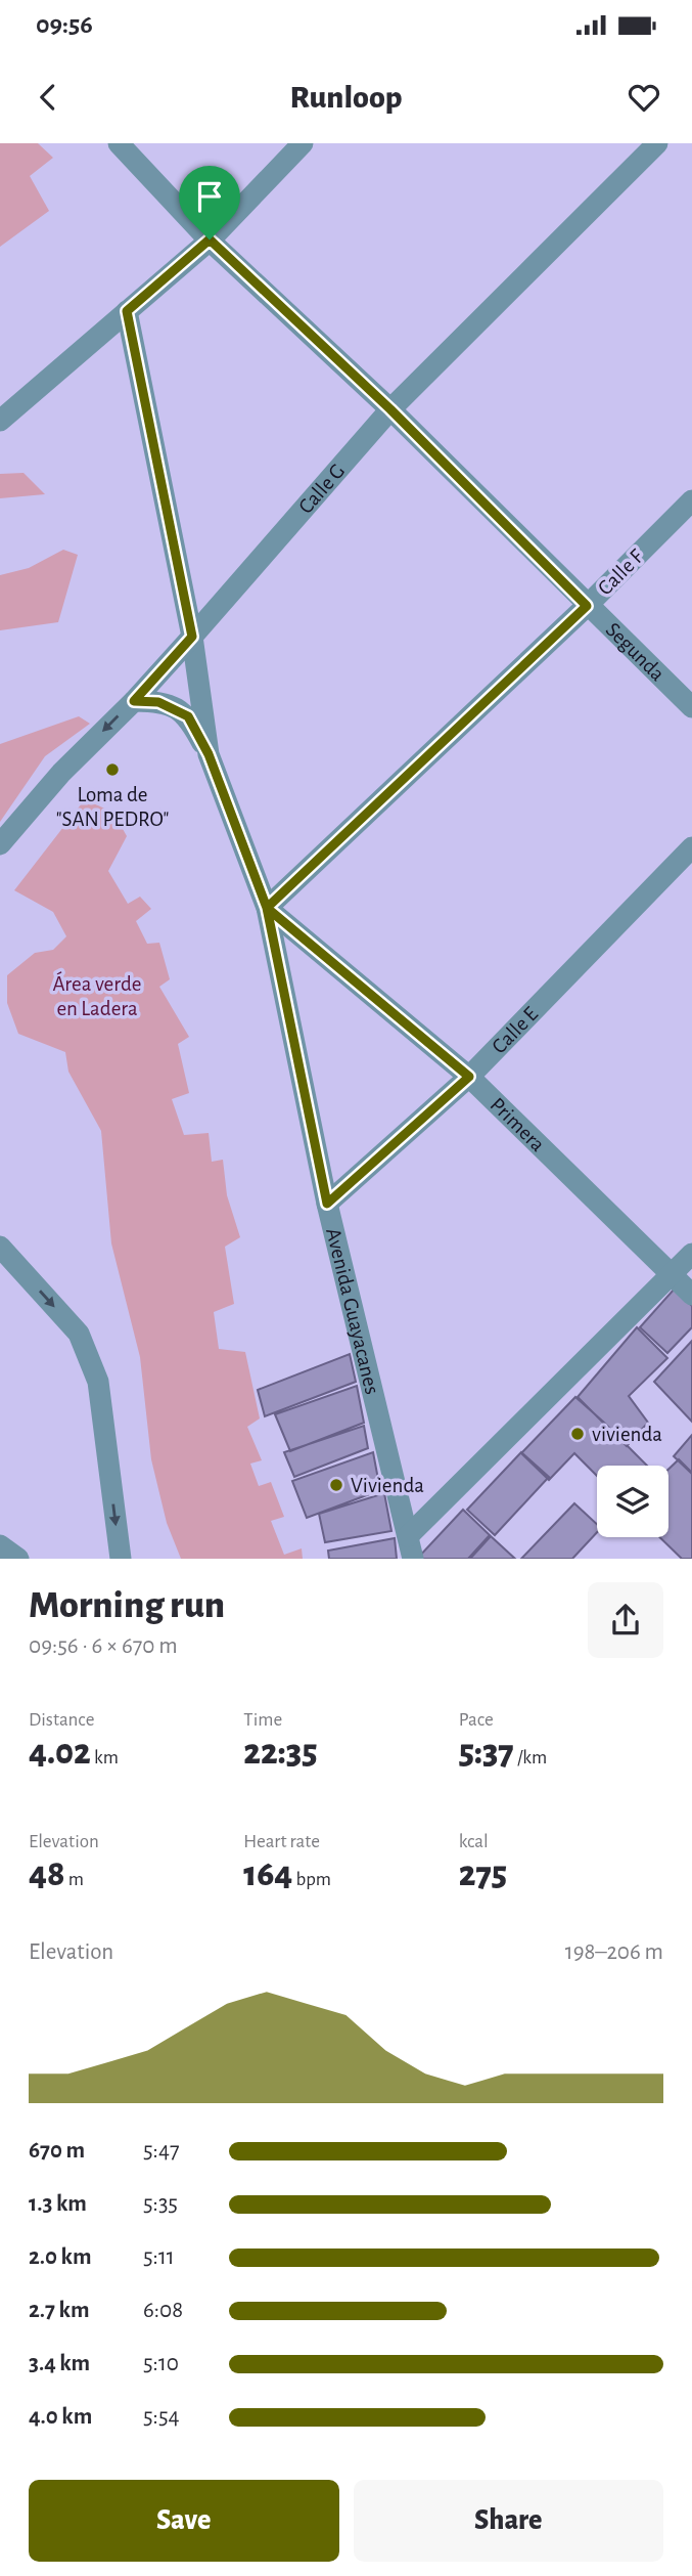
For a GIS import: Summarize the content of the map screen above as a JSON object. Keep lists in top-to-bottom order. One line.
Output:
{"streets":{"street":["Calle G","Calle F","Segunda","Calle E","Primera","Avenida Guayacanes"]},"crossings":[["Calle G","Segunda"],["Calle G","Avenida Guayacanes"],["Calle F","Segunda"],["Calle F","Primera"],["Calle F","Avenida Guayacanes"],["Calle E","Primera"],["Calle E","Avenida Guayacanes"],["Primera","Avenida Guayacanes"]],"parks":["Área verde en Ladera"],"places":["Loma de \"SAN PEDRO\"","vivienda","Vivienda"],"page":{"status":"09:56","header":"Runloop","heading":["Morning run","09:56 · 6 × 670 m"],"stats":[["Distance","4.02 km"],["Time","22:35"],["Pace","5:37 /km"],["Elevation","48 m"],["Heart rate","164 bpm"],["kcal","275"]],"chart":["Elevation","198–206 m"],"list":[{"name":"670 m","note":"5:47"},{"name":"1.3 km","note":"5:35"},{"name":"2.0 km","note":"5:11"},{"name":"2.7 km","note":"6:08"},{"name":"3.4 km","note":"5:10"},{"name":"4.0 km","note":"5:54"}],"buttons":["Save","Share"]}}
